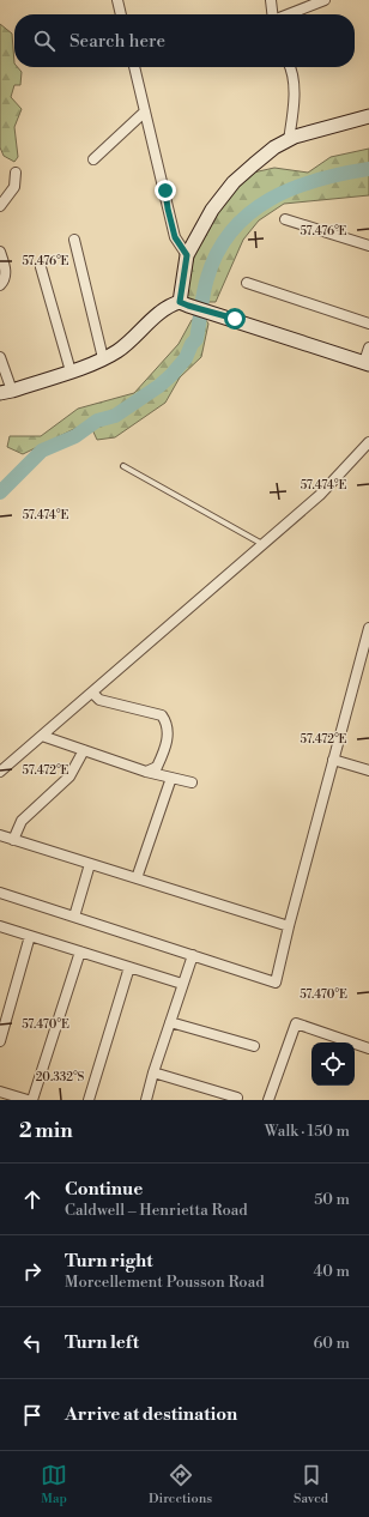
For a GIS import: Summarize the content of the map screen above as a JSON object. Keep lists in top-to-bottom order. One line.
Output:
{"page":{"search":"Search here","heading":["2 min","Walk · 150 m"],"list":[["Continue","Caldwell – Henrietta Road","50 m"],["Turn right","Morcellement Pousson Road","40 m"],["Turn left","60 m"],"Arrive at destination"],"nav":["Map","Directions","Saved"]},"coordinates":["57.476°E","57.474°E","57.472°E","57.470°E","20.332°S"]}
